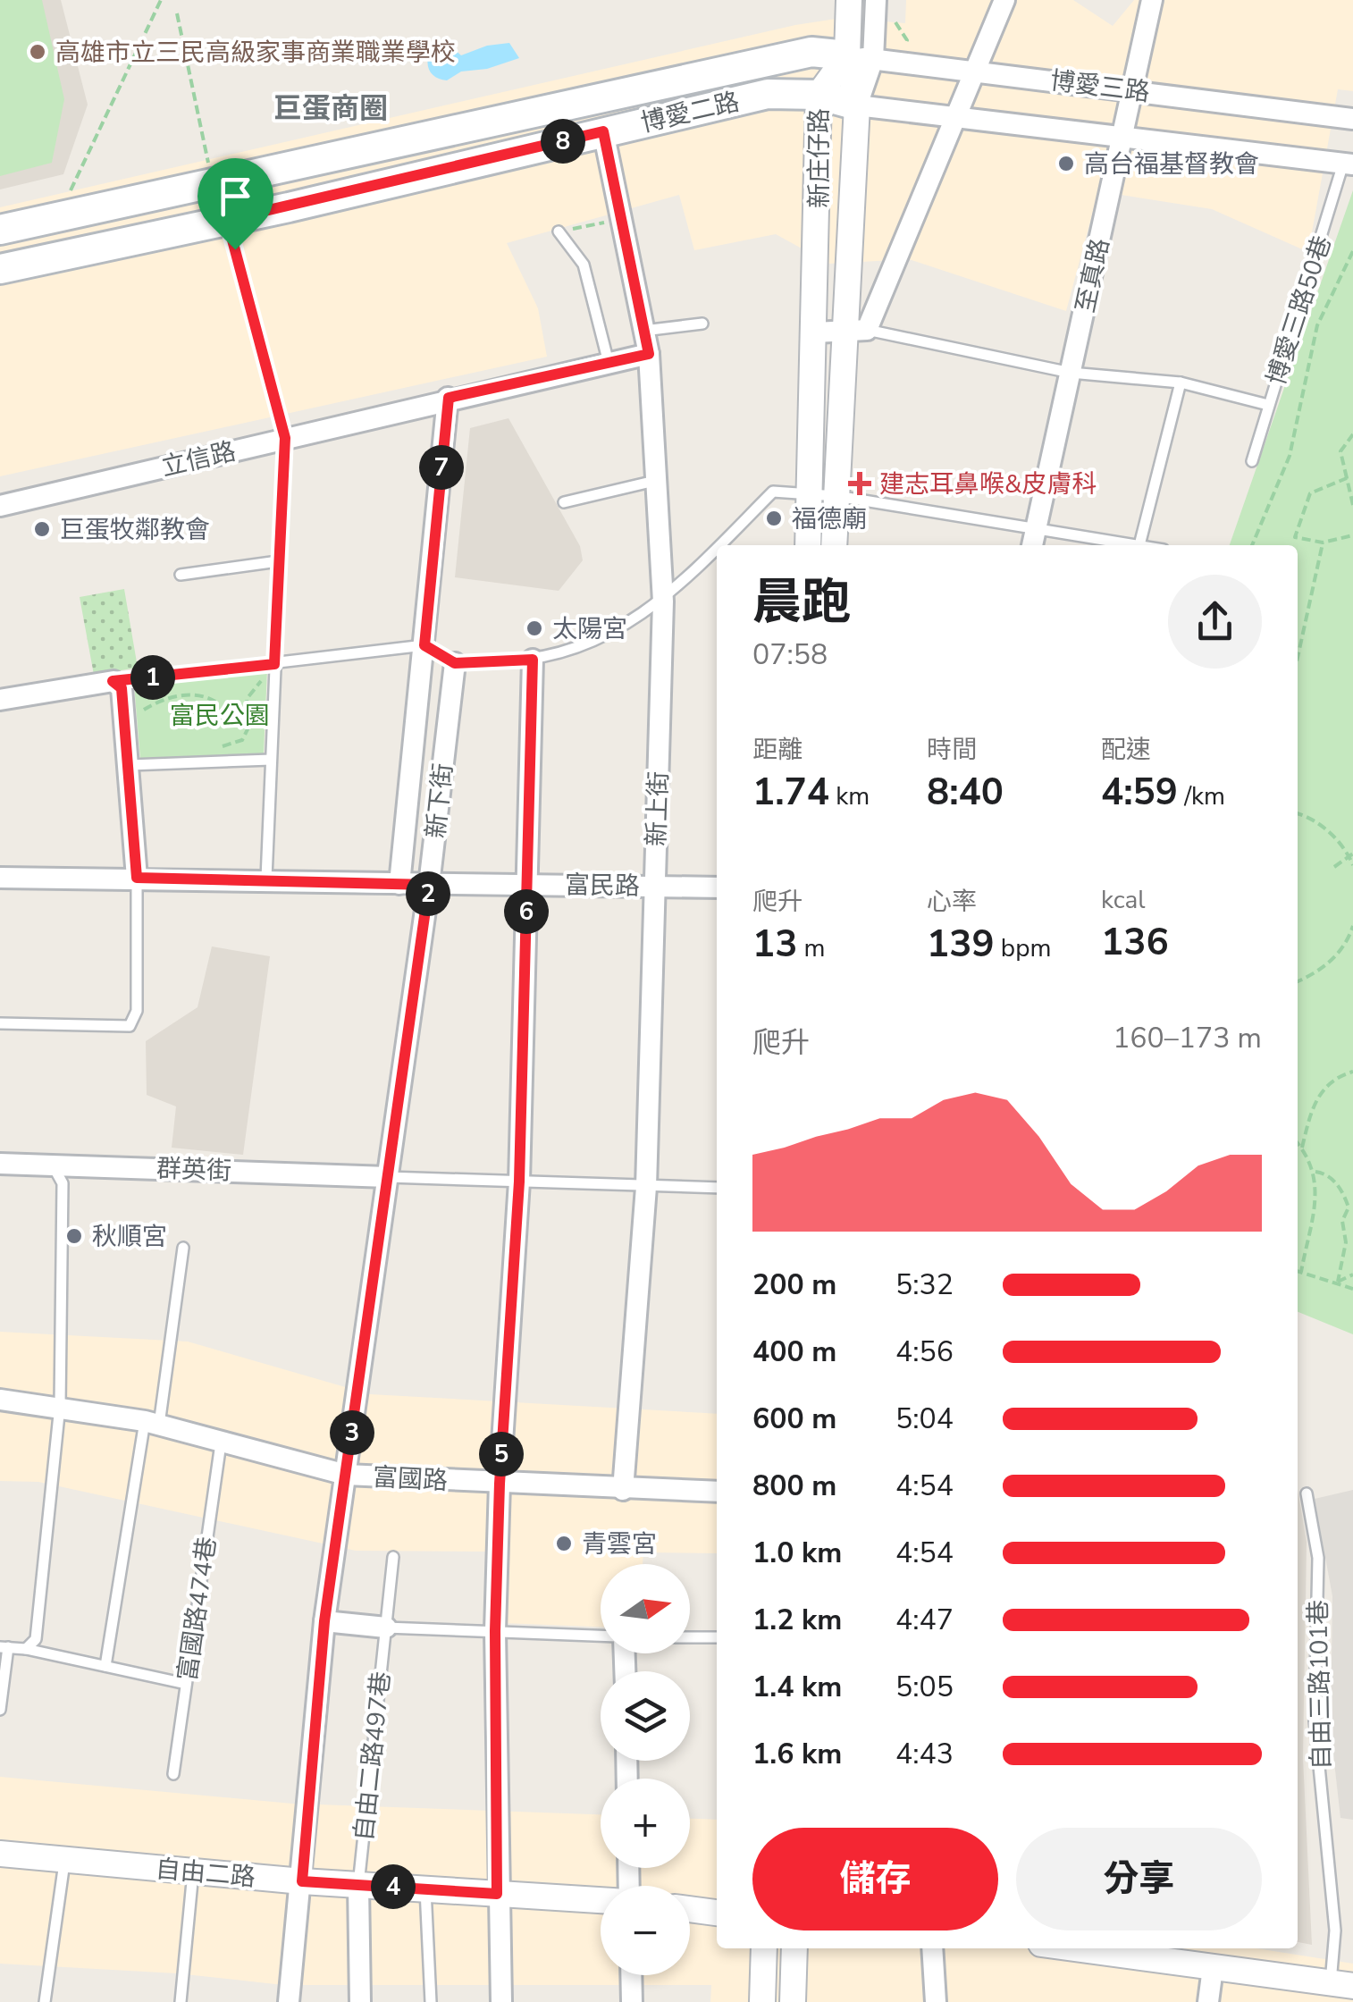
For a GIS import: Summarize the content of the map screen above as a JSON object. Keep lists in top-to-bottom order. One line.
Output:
{"streets":{"main road":["博愛二路"],"street":["博愛三路","新庄仔路","至真路","立信路","新下街","新上街","富民路","群英街","富國路","自由二路"],"lane":["博愛三路50巷","富國路474巷","自由三路101巷","自由二路497巷"]},"crossings":[["博愛三路","博愛二路"],["博愛三路","新庄仔路"],["博愛三路","至真路"],["博愛三路","博愛三路50巷"],["博愛二路","新庄仔路"],["博愛二路","新上街"],["立信路","新下街"],["立信路","新上街"],["新下街","富民路"],["新下街","群英街"],["新下街","富國路"],["新下街","自由二路"],["新上街","富民路"],["新上街","富國路"],["富國路","富國路474巷"],["自由二路497巷","自由二路"]],"districts":["巨蛋商圈"],"parks":["富民公園"],"places":{"other":["高雄市立三民高級家事商業職業學校","高台福基督教會","福德廟","巨蛋牧鄰教會","太陽宮","秋順宮","青雲宮"],"health":["建志耳鼻喉&皮膚科"]},"north":"right","page":{"pins":["8","7","1","2","6","3","5","4"],"heading":["晨跑","07:58"],"stats":[["距離","1.74 km"],["時間","8:40"],["配速","4:59 /km"],["爬升","13 m"],["心率","139 bpm"],["kcal","136"]],"chart":["爬升","160–173 m"],"list":[{"name":"200 m","note":"5:32"},{"name":"400 m","note":"4:56"},{"name":"600 m","note":"5:04"},{"name":"800 m","note":"4:54"},{"name":"1.0 km","note":"4:54"},{"name":"1.2 km","note":"4:47"},{"name":"1.4 km","note":"5:05"},{"name":"1.6 km","note":"4:43"}],"map_buttons":["+","−"],"buttons":["儲存","分享"]}}
